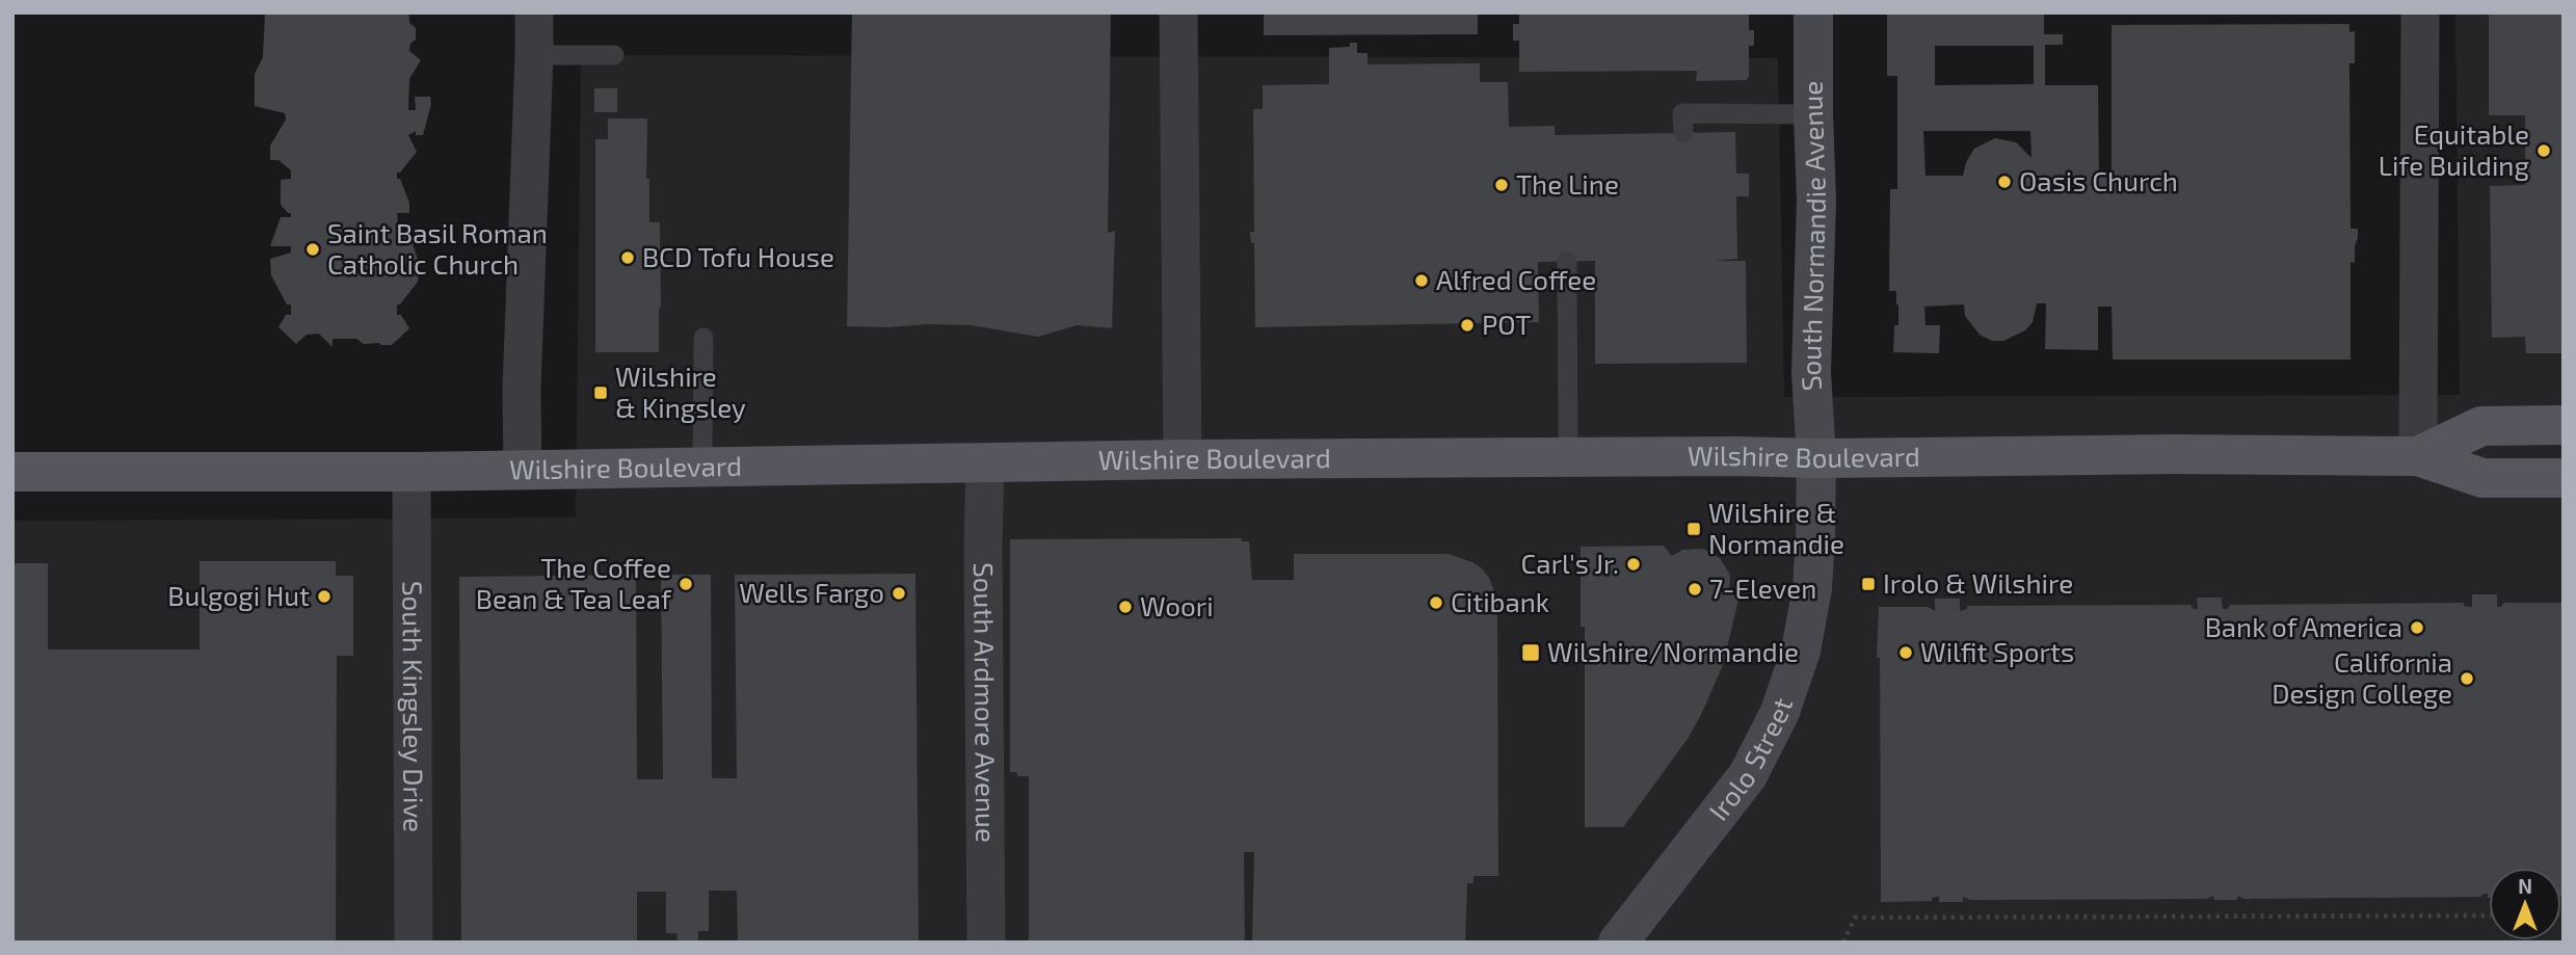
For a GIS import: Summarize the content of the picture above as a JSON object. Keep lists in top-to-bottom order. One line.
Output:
{"streets":{"main road":["South Normandie Avenue","Wilshire Boulevard","Irolo Street"],"street":["South Ardmore Avenue","South Kingsley Drive"]},"crossings":[["South Normandie Avenue","Wilshire Boulevard"],["South Normandie Avenue","Irolo Street"],["Wilshire Boulevard","South Ardmore Avenue"],["Wilshire Boulevard","South Kingsley Drive"],["Wilshire Boulevard","Irolo Street"]],"places":{"other":["Equitable Life Building","Oasis Church","The Line","Saint Basil Roman Catholic Church","BCD Tofu House","Alfred Coffee","POT","Carl's Jr.","The Coffee Bean & Tea Leaf","7-Eleven","Wells Fargo","Bulgogi Hut","Citibank","Woori","Bank of America","Wilfit Sports","California Design College"],"transit":["Wilshire & Kingsley","Wilshire & Normandie","Irolo & Wilshire","Wilshire/Normandie"]},"north":"top"}
